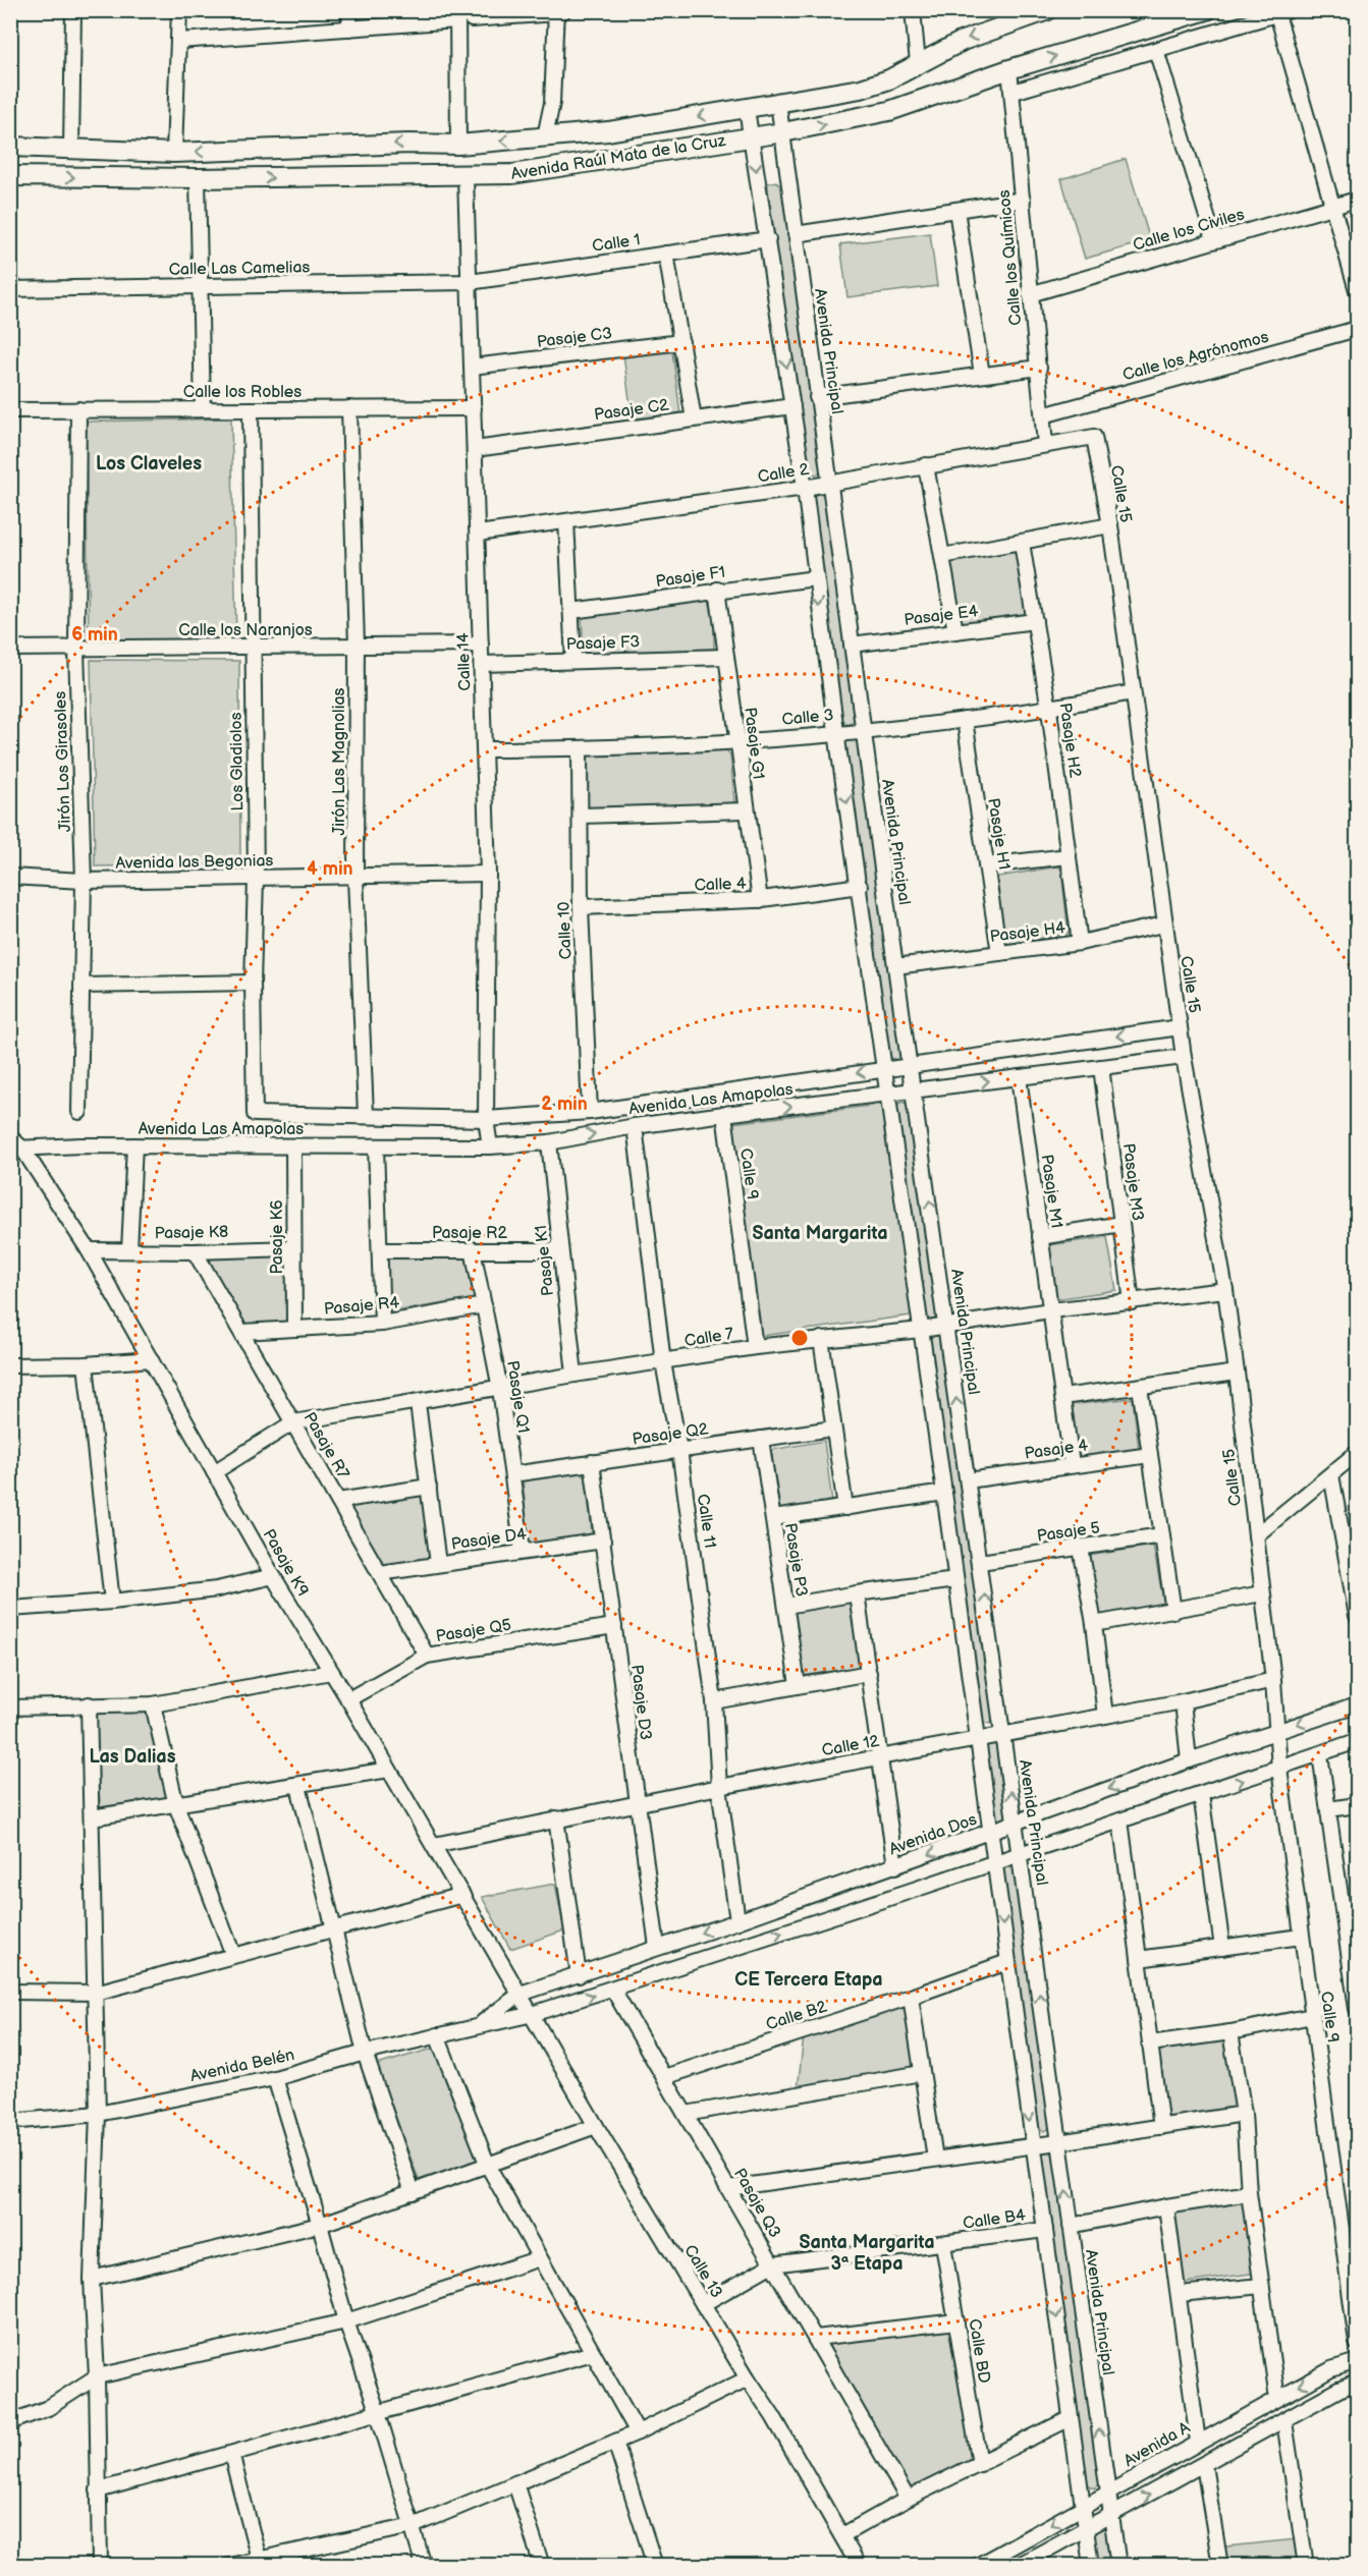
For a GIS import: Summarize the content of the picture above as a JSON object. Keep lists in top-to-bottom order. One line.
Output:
{"streets":{"main road":["Avenida Raúl Mata de la Cruz"],"street":["Calle los Civiles","Calle 1","Calle los Químicos","Calle Las Camelias","Pasaje C3","Avenida Principal","Calle los Agrónomos","Calle los Robles","Pasaje C2","Calle 2","Calle 15","Pasaje F1","Pasaje E4","Calle los Naranjos","Pasaje F3","Calle 14","Calle 3","Pasaje H2","Pasaje G1","Jirón Los Girasoles","Los Gladiolos","Jirón Las Magnolias","Pasaje H1","Avenida las Begonias","Calle 4","Calle 10","Pasaje H4","Avenida Las Amapolas","Calle 9","Pasaje M3","Pasaje M1","Pasaje K8","Pasaje R2","Pasaje K6","Pasaje K1","Pasaje R4","Calle 7","Pasaje Q1","Pasaje Q2","Pasaje R7","Pasaje 4","Calle 11","Pasaje 5","Pasaje D4","Pasaje P3","Pasaje K9","Pasaje Q5","Pasaje D3","Calle 12","Avenida Dos","Calle B2","Avenida Belén","Pasaje Q3","Calle B4","Calle 13","Calle BD","Avenida A"]},"crossings":[["Avenida Raúl Mata de la Cruz","Calle los Químicos"],["Avenida Raúl Mata de la Cruz","Avenida Principal"],["Avenida Raúl Mata de la Cruz","Calle 14"],["Calle los Civiles","Calle los Químicos"],["Calle 1","Calle Las Camelias"],["Calle 1","Calle 14"],["Calle los Químicos","Calle los Agrónomos"],["Calle los Químicos","Calle 2"],["Calle Las Camelias","Calle 14"],["Pasaje C3","Calle 14"],["Avenida Principal","Calle 2"],["Avenida Principal","Pasaje E4"],["Avenida Principal","Calle 3"],["Avenida Principal","Pasaje H4"],["Avenida Principal","Avenida Las Amapolas"],["Avenida Principal","Calle 7"],["Avenida Principal","Pasaje 4"],["Avenida Principal","Pasaje 5"],["Avenida Principal","Calle 12"],["Avenida Principal","Avenida Dos"],["Avenida Principal","Avenida A"],["Calle los Robles","Calle 14"],["Calle los Robles","Jirón Los Girasoles"],["Calle los Robles","Los Gladiolos"],["Calle los Robles","Jirón Las Magnolias"],["Pasaje C2","Calle 14"],["Calle 2","Calle 15"],["Calle 2","Calle 14"],["Calle 15","Calle 3"],["Calle 15","Pasaje H4"],["Calle 15","Avenida Las Amapolas"],["Calle 15","Calle 9"],["Calle 15","Calle 7"],["Calle 15","Calle 12"],["Calle 15","Avenida Dos"],["Pasaje F1","Pasaje G1"],["Pasaje E4","Pasaje H2"],["Calle los Naranjos","Calle 14"],["Calle los Naranjos","Jirón Los Girasoles"],["Calle los Naranjos","Los Gladiolos"],["Calle los Naranjos","Jirón Las Magnolias"],["Pasaje F3","Calle 14"],["Pasaje F3","Pasaje G1"],["Calle 14","Calle 3"],["Calle 14","Avenida las Begonias"],["Calle 14","Avenida Las Amapolas"],["Calle 3","Pasaje H2"],["Calle 3","Pasaje G1"],["Calle 3","Pasaje H1"],["Calle 3","Calle 10"],["Pasaje H2","Pasaje H4"],["Pasaje G1","Calle 4"],["Jirón Los Girasoles","Avenida las Begonias"],["Los Gladiolos","Avenida las Begonias"],["Los Gladiolos","Avenida Las Amapolas"],["Jirón Las Magnolias","Avenida las Begonias"],["Jirón Las Magnolias","Avenida Las Amapolas"],["Pasaje H1","Pasaje H4"],["Calle 4","Calle 10"],["Calle 10","Avenida Las Amapolas"],["Avenida Las Amapolas","Calle 9"],["Avenida Las Amapolas","Pasaje M3"],["Avenida Las Amapolas","Pasaje M1"],["Avenida Las Amapolas","Pasaje K6"],["Avenida Las Amapolas","Pasaje K1"],["Avenida Las Amapolas","Calle 11"],["Avenida Las Amapolas","Pasaje K9"],["Calle 9","Calle 7"],["Pasaje M3","Calle 7"],["Pasaje M1","Calle 7"],["Pasaje M1","Pasaje 4"],["Pasaje K8","Pasaje K6"],["Pasaje K8","Pasaje R7"],["Pasaje K8","Pasaje K9"],["Pasaje R2","Pasaje K1"],["Pasaje R2","Pasaje Q1"],["Pasaje K6","Pasaje R4"],["Pasaje K1","Calle 7"],["Pasaje R4","Pasaje Q1"],["Pasaje R4","Pasaje R7"],["Calle 7","Pasaje Q1"],["Calle 7","Pasaje R7"],["Calle 7","Calle 11"],["Calle 7","Pasaje K9"],["Pasaje Q1","Pasaje Q2"],["Pasaje Q1","Pasaje D4"],["Pasaje Q2","Calle 11"],["Pasaje Q2","Pasaje P3"],["Pasaje Q2","Pasaje D3"],["Pasaje R7","Pasaje D4"],["Pasaje R7","Pasaje Q5"],["Calle 11","Calle 12"],["Calle 11","Avenida Dos"],["Pasaje D4","Pasaje D3"],["Pasaje K9","Pasaje Q5"],["Pasaje K9","Calle 12"],["Pasaje K9","Avenida Dos"],["Pasaje K9","Avenida Belén"],["Pasaje K9","Calle 13"],["Pasaje Q5","Pasaje D3"],["Pasaje D3","Calle 12"],["Pasaje D3","Avenida Dos"],["Avenida Dos","Avenida Belén"],["Avenida Dos","Calle 13"],["Calle B2","Pasaje Q3"],["Avenida Belén","Calle 13"],["Pasaje Q3","Calle B4"],["Calle B4","Calle 13"],["Calle B4","Calle BD"]],"districts":["Los Claveles","Santa Margarita","Las Dalias","CE Tercera Etapa","Santa Margarita 3ª Etapa"],"rings":["6 min","4 min","2 min"]}
